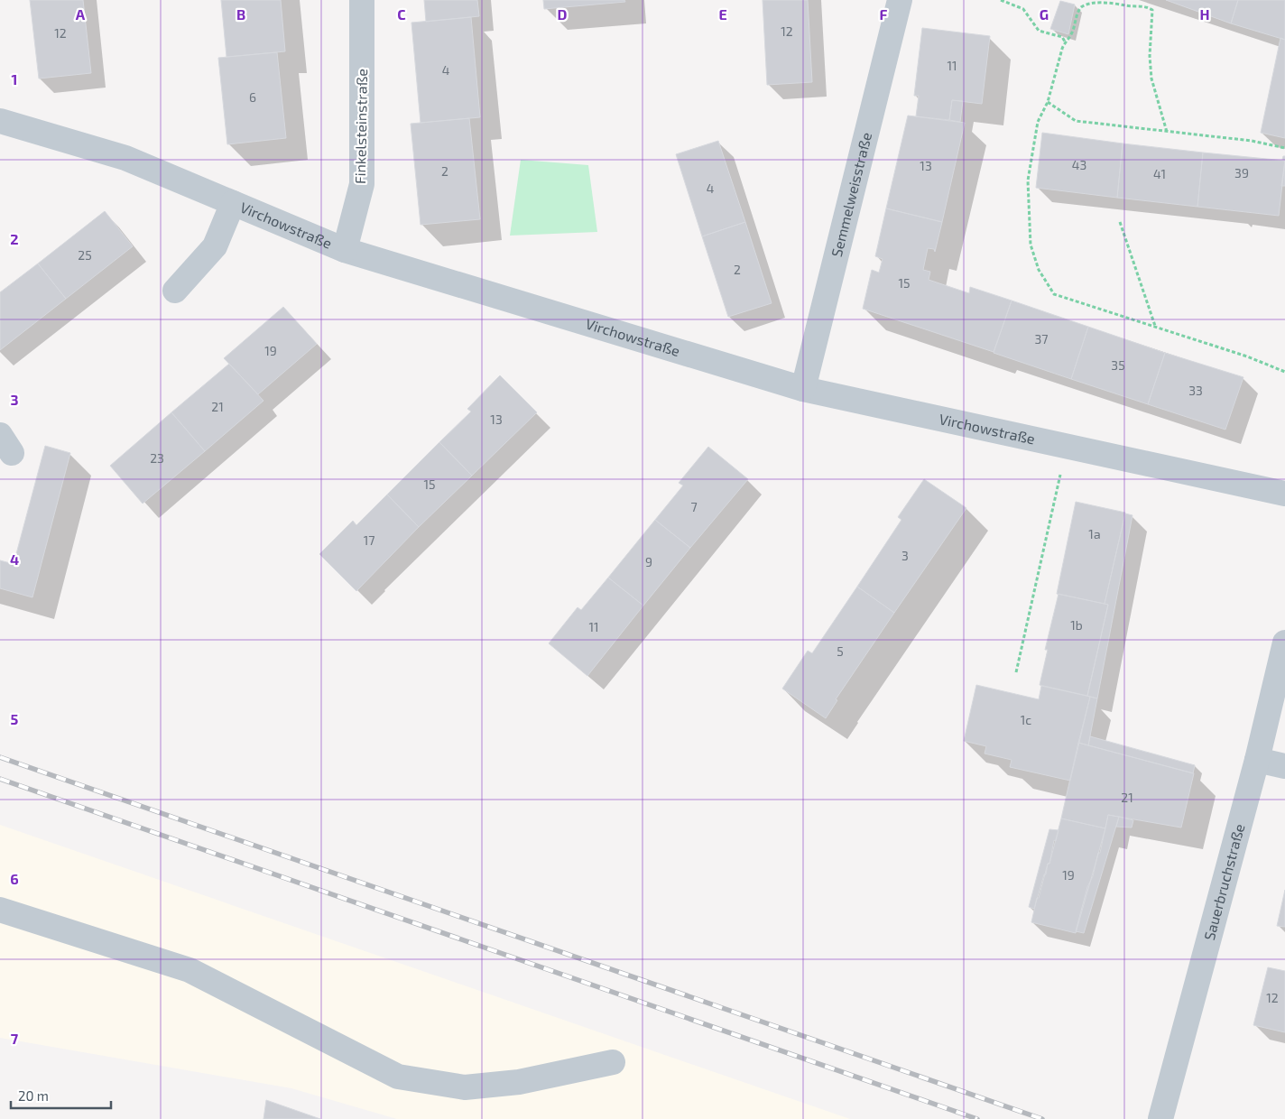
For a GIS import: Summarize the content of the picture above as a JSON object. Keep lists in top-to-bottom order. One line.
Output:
{"streets":{"street":["Finkelsteinstraße","Semmelweisstraße","Virchowstraße","Sauerbruchstraße"]},"crossings":[["Finkelsteinstraße","Virchowstraße"],["Semmelweisstraße","Virchowstraße"]],"house_numbers":["12","12","11","4","6","43","13","2","39","41","4","25","2","15","37","19","35","33","21","13","23","15","7","1a","17","3","9","1b","11","5","1c","21","19","12"],"scale_bar":"20 m","grid":{"columns":["A","B","C","D","E","F","G","H"],"rows":["1","2","3","4","5","6","7"]}}
